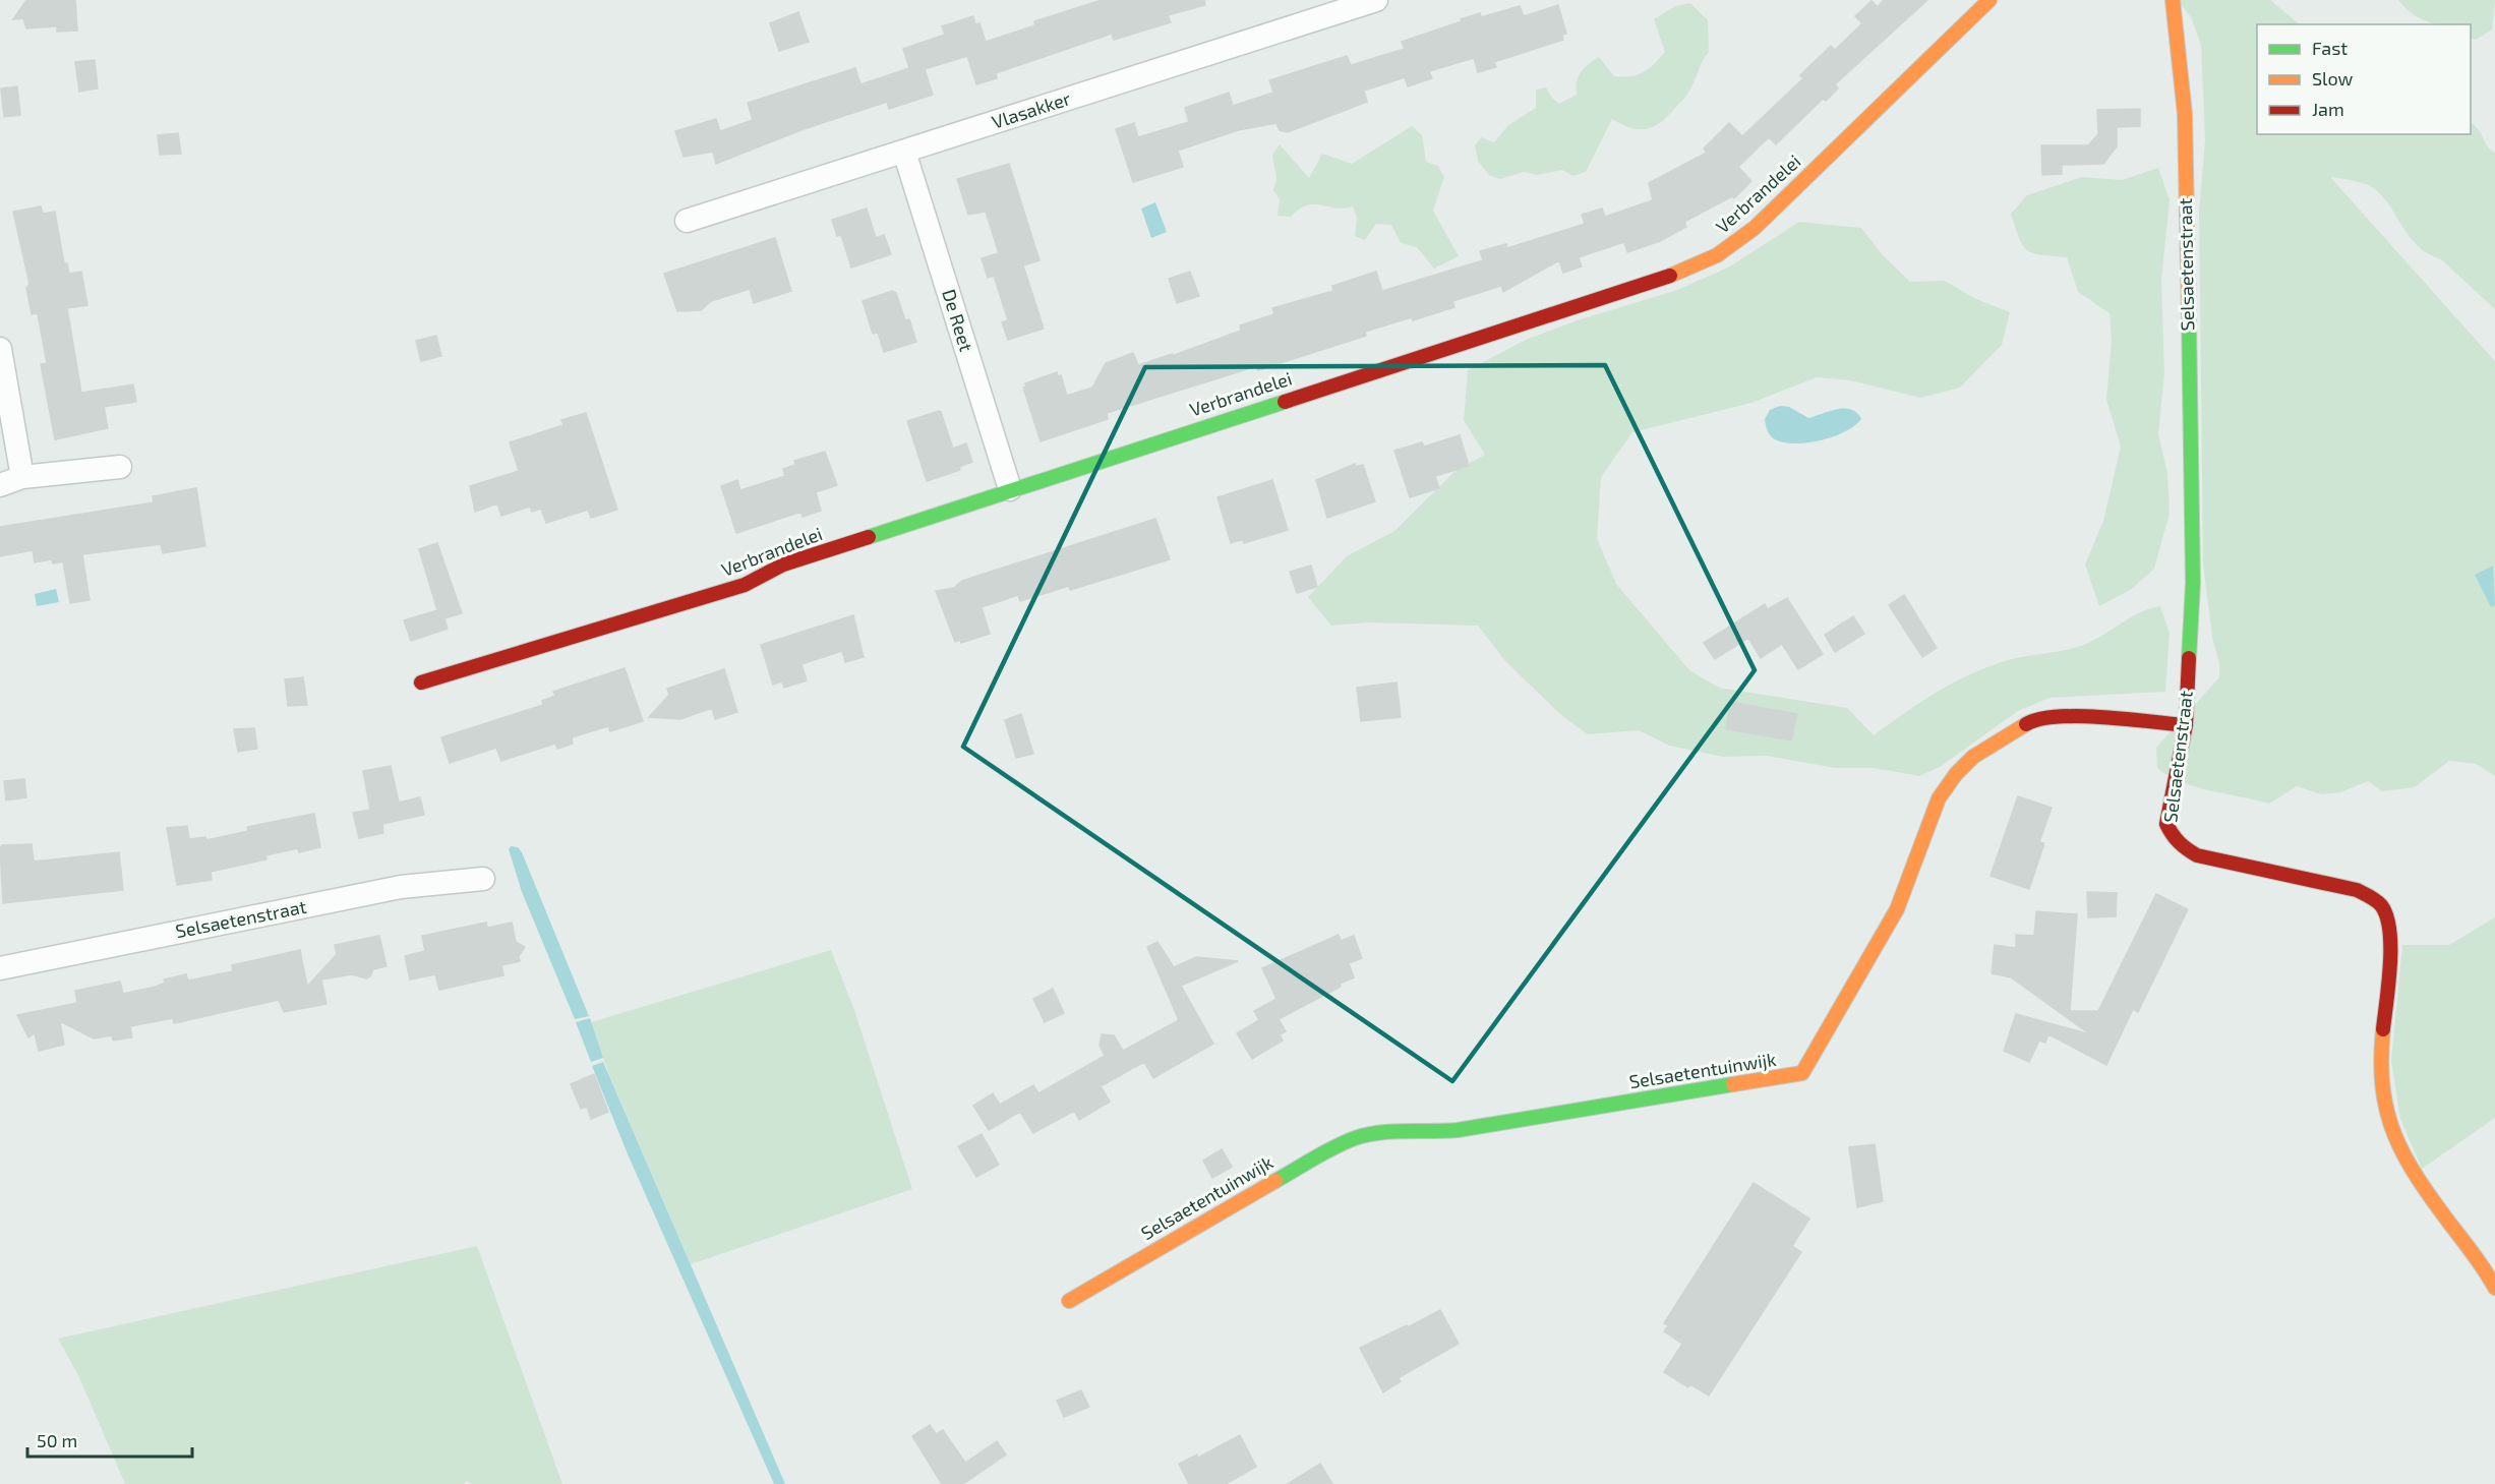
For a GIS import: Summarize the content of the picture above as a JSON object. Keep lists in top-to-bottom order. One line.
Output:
{"streets":{"street":["Vlasakker","Verbrandelei","Selsaetenstraat","De Reet","Selsaetentuinwijk"]},"crossings":[["Vlasakker","De Reet"],["Verbrandelei","De Reet"],["Selsaetenstraat","Selsaetentuinwijk"]],"legend":["Fast","Slow","Jam"],"scale_bar":"50 m"}
